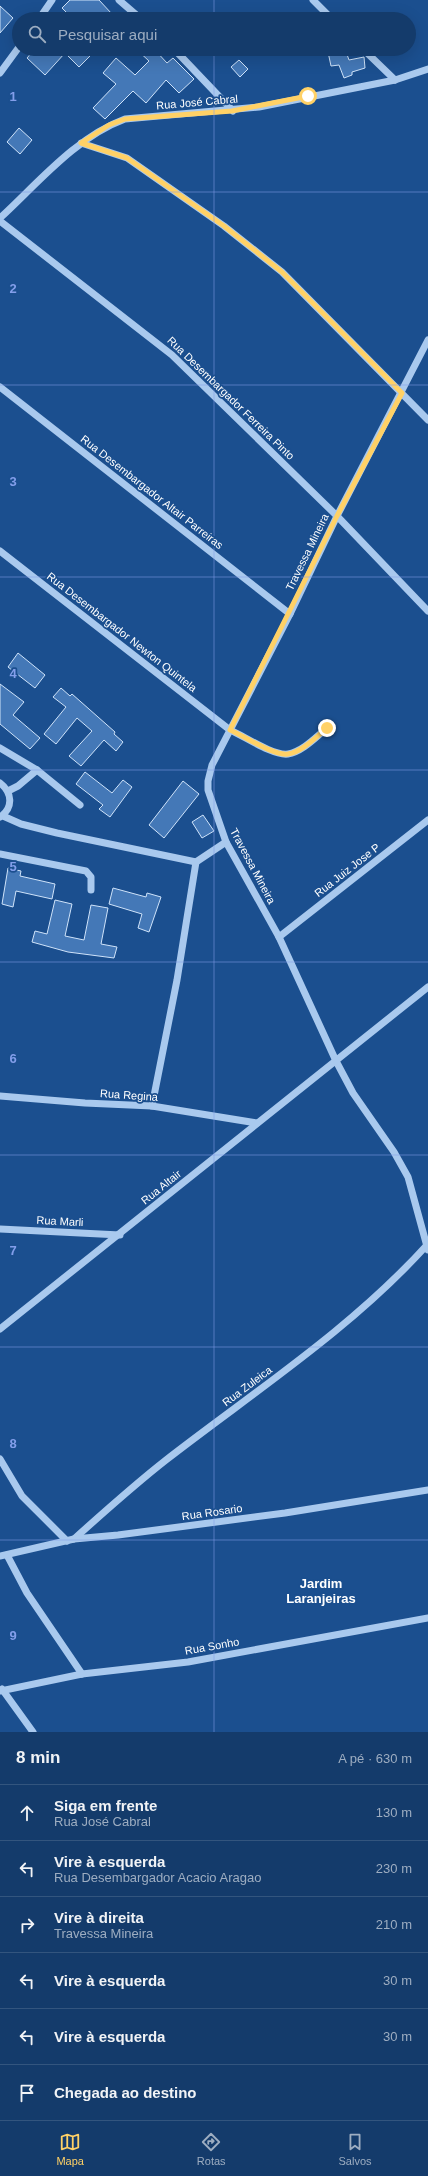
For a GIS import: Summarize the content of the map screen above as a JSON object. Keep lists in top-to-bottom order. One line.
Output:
{"streets":{"street":["Rua José Cabral","Rua Desembargador Ferreira Pinto","Rua Desembargador Altair Parreiras","Travessa Mineira","Rua Desembargador Newton Quintela","Rua Juiz Jose P","Rua Regina","Rua Altair","Rua Marli","Rua Zuleica","Rua Rosario","Rua Sonho"]},"crossings":[["Rua José Cabral","Rua Desembargador Ferreira Pinto"],["Rua Desembargador Ferreira Pinto","Travessa Mineira"],["Rua Desembargador Altair Parreiras","Travessa Mineira"],["Travessa Mineira","Rua Desembargador Newton Quintela"],["Travessa Mineira","Rua Juiz Jose P"],["Travessa Mineira","Rua Altair"],["Travessa Mineira","Rua Zuleica"],["Rua Regina","Rua Altair"],["Rua Altair","Rua Marli"],["Rua Zuleica","Rua Rosario"]],"districts":["Jardim Laranjeiras"],"page":{"search":"Pesquisar aqui","heading":["8 min","A pé · 630 m"],"list":[["Siga em frente","Rua José Cabral","130 m"],["Vire à esquerda","Rua Desembargador Acacio Aragao","230 m"],["Vire à direita","Travessa Mineira","210 m"],["Vire à esquerda","30 m"],["Vire à esquerda","30 m"],"Chegada ao destino"],"nav":["Mapa","Rotas","Salvos"]},"grid":{"rows":["1","2","3","4","5","6","7","8","9"]}}
